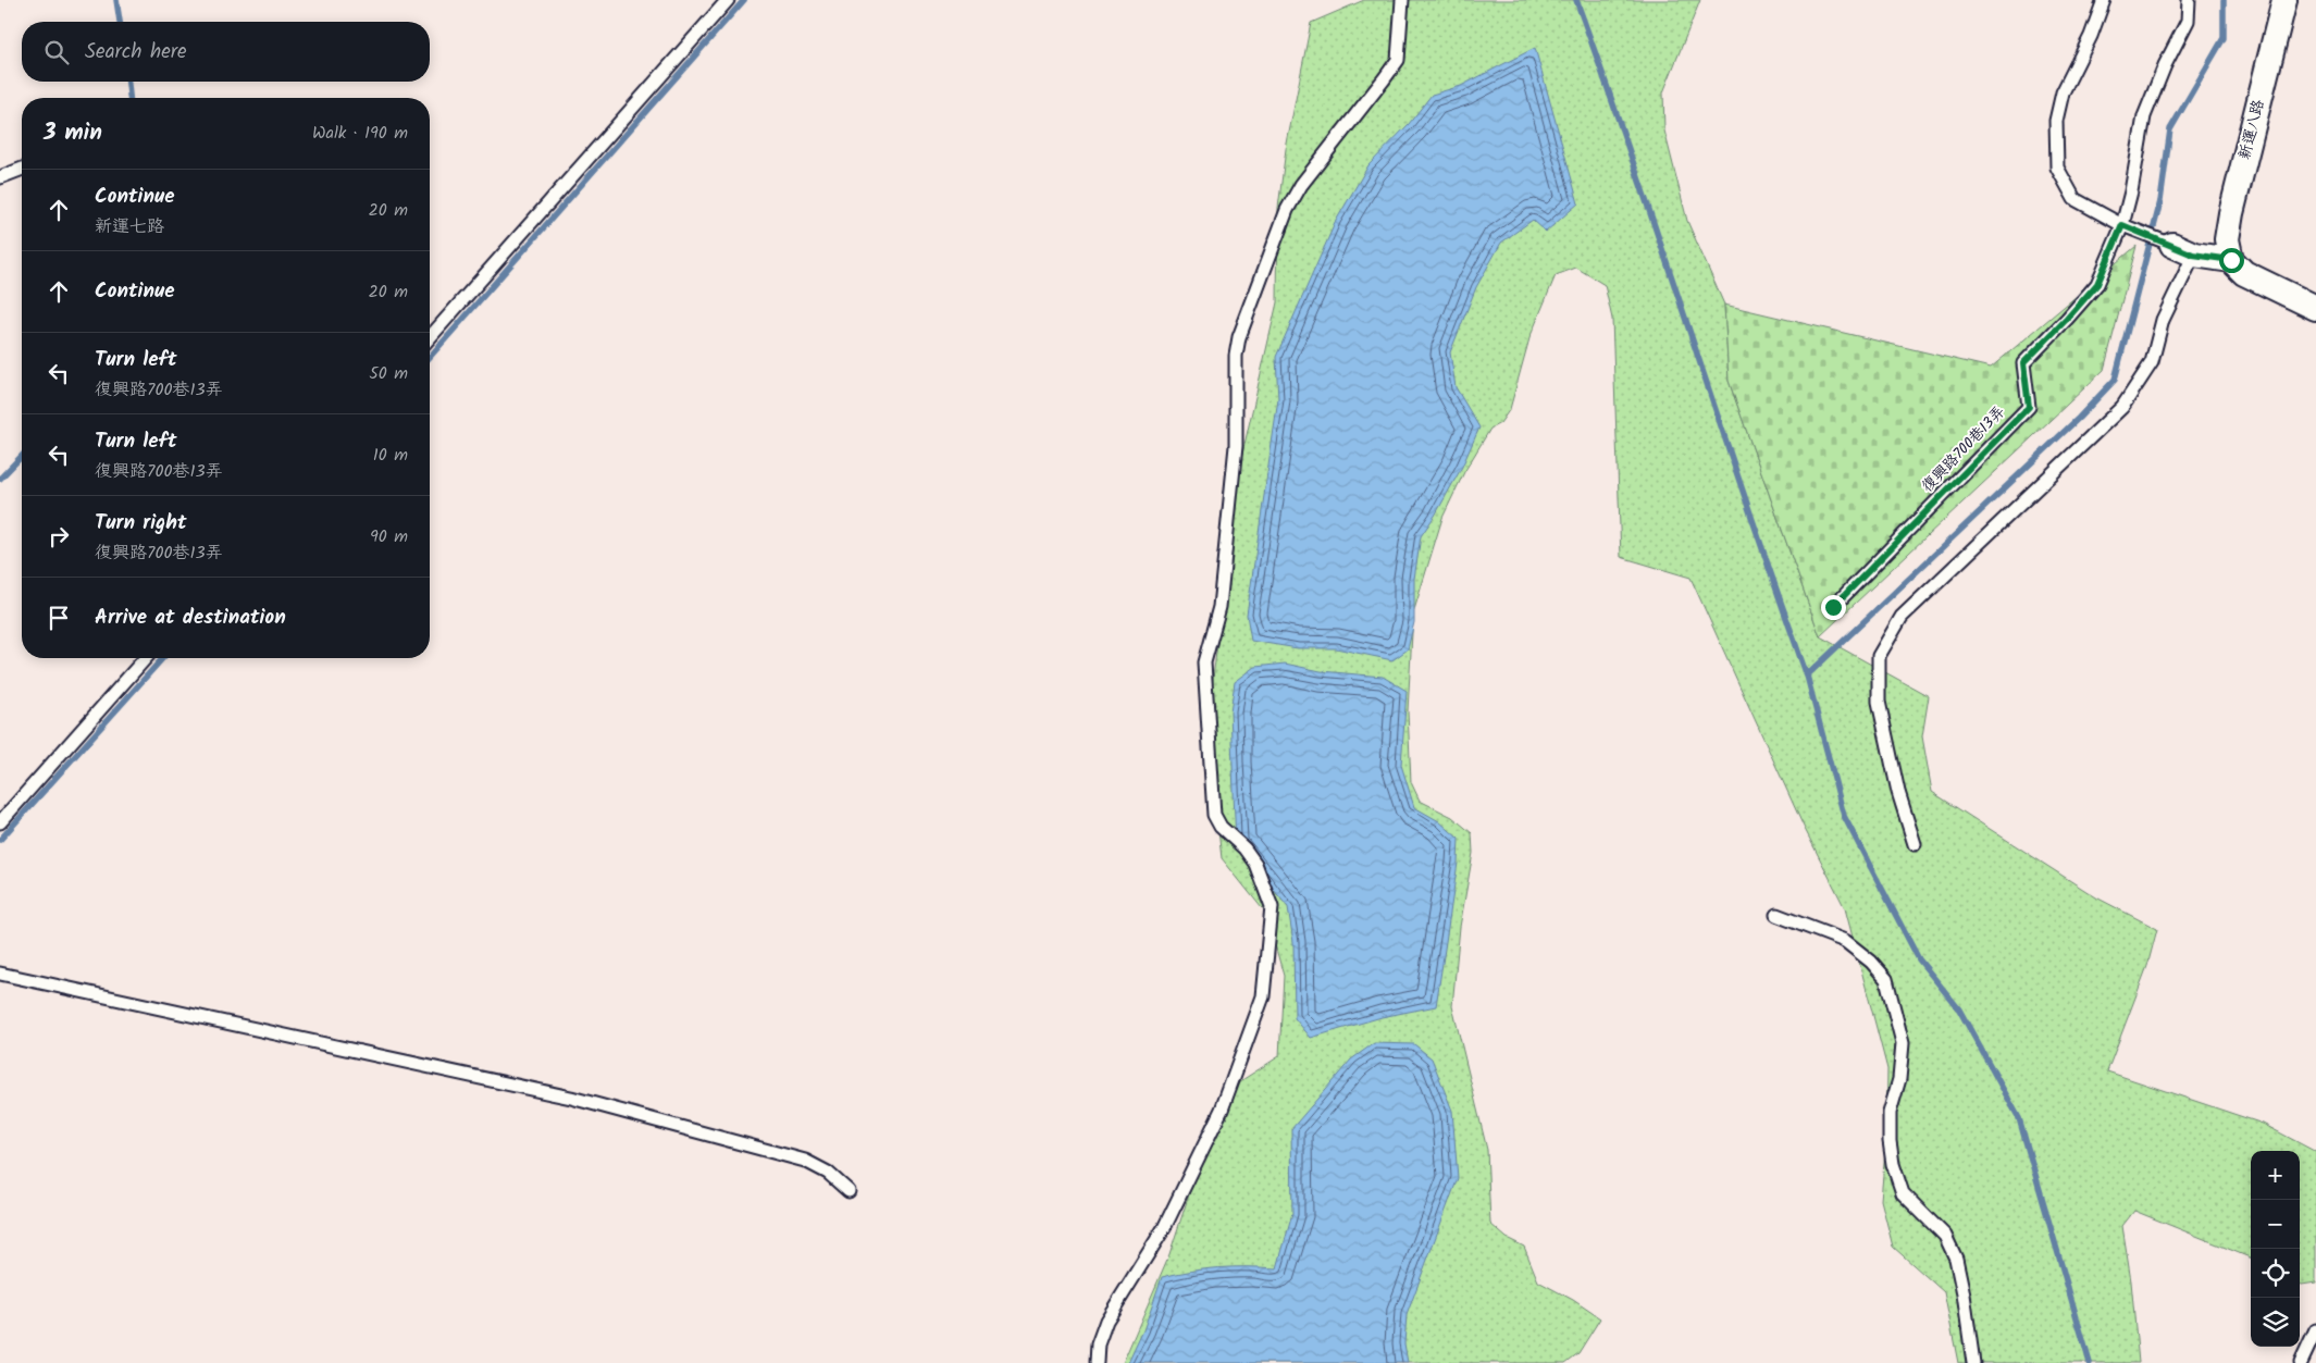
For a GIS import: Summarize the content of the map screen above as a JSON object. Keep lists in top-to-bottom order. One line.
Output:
{"streets":{"street":["新運八路"],"lane":["復興路700巷13弄"]},"page":{"search":"Search here","heading":["3 min","Walk · 190 m"],"list":[["Continue","新運七路","20 m"],["Continue","20 m"],["Turn left","復興路700巷13弄","50 m"],["Turn left","復興路700巷13弄","10 m"],["Turn right","復興路700巷13弄","90 m"],"Arrive at destination"],"map_buttons":["+","−"]}}
